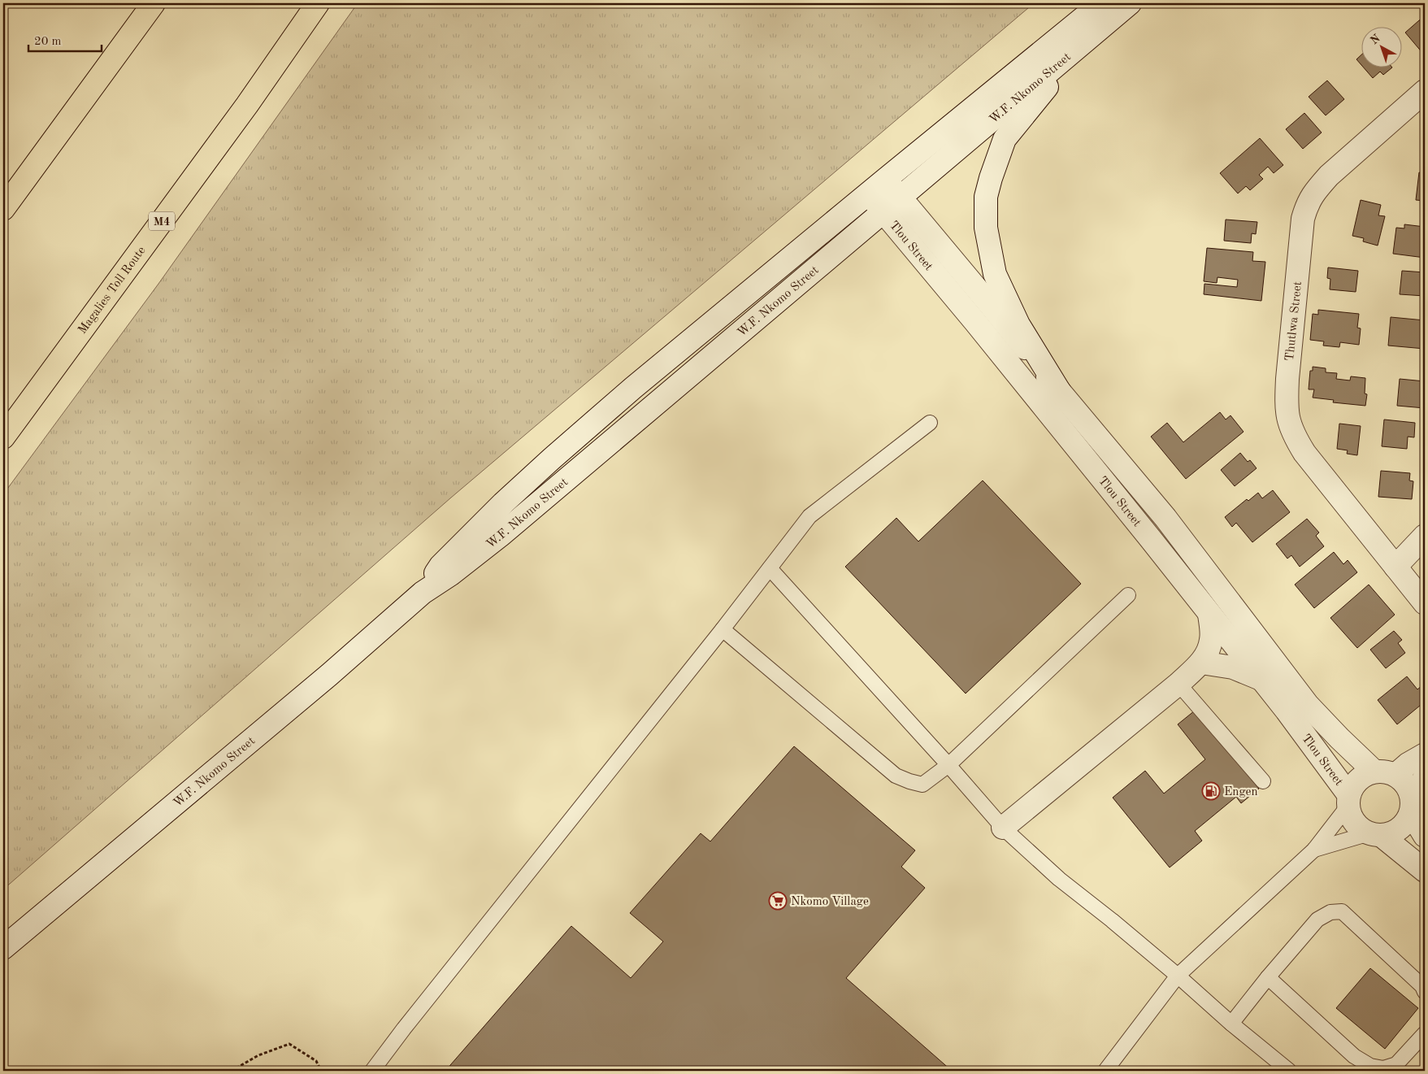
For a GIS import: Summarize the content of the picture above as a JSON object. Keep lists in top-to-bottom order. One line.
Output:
{"streets":{"highway":["M4","Magalies Toll Route"],"street":["W.F. Nkomo Street","Tlou Street","Thutlwa Street"]},"crossings":[["W.F. Nkomo Street","Tlou Street"]],"places":{"fuel station":["Engen"],"supermarket":["Nkomo Village"]},"scale_bar":"20 m","north":"top left"}
